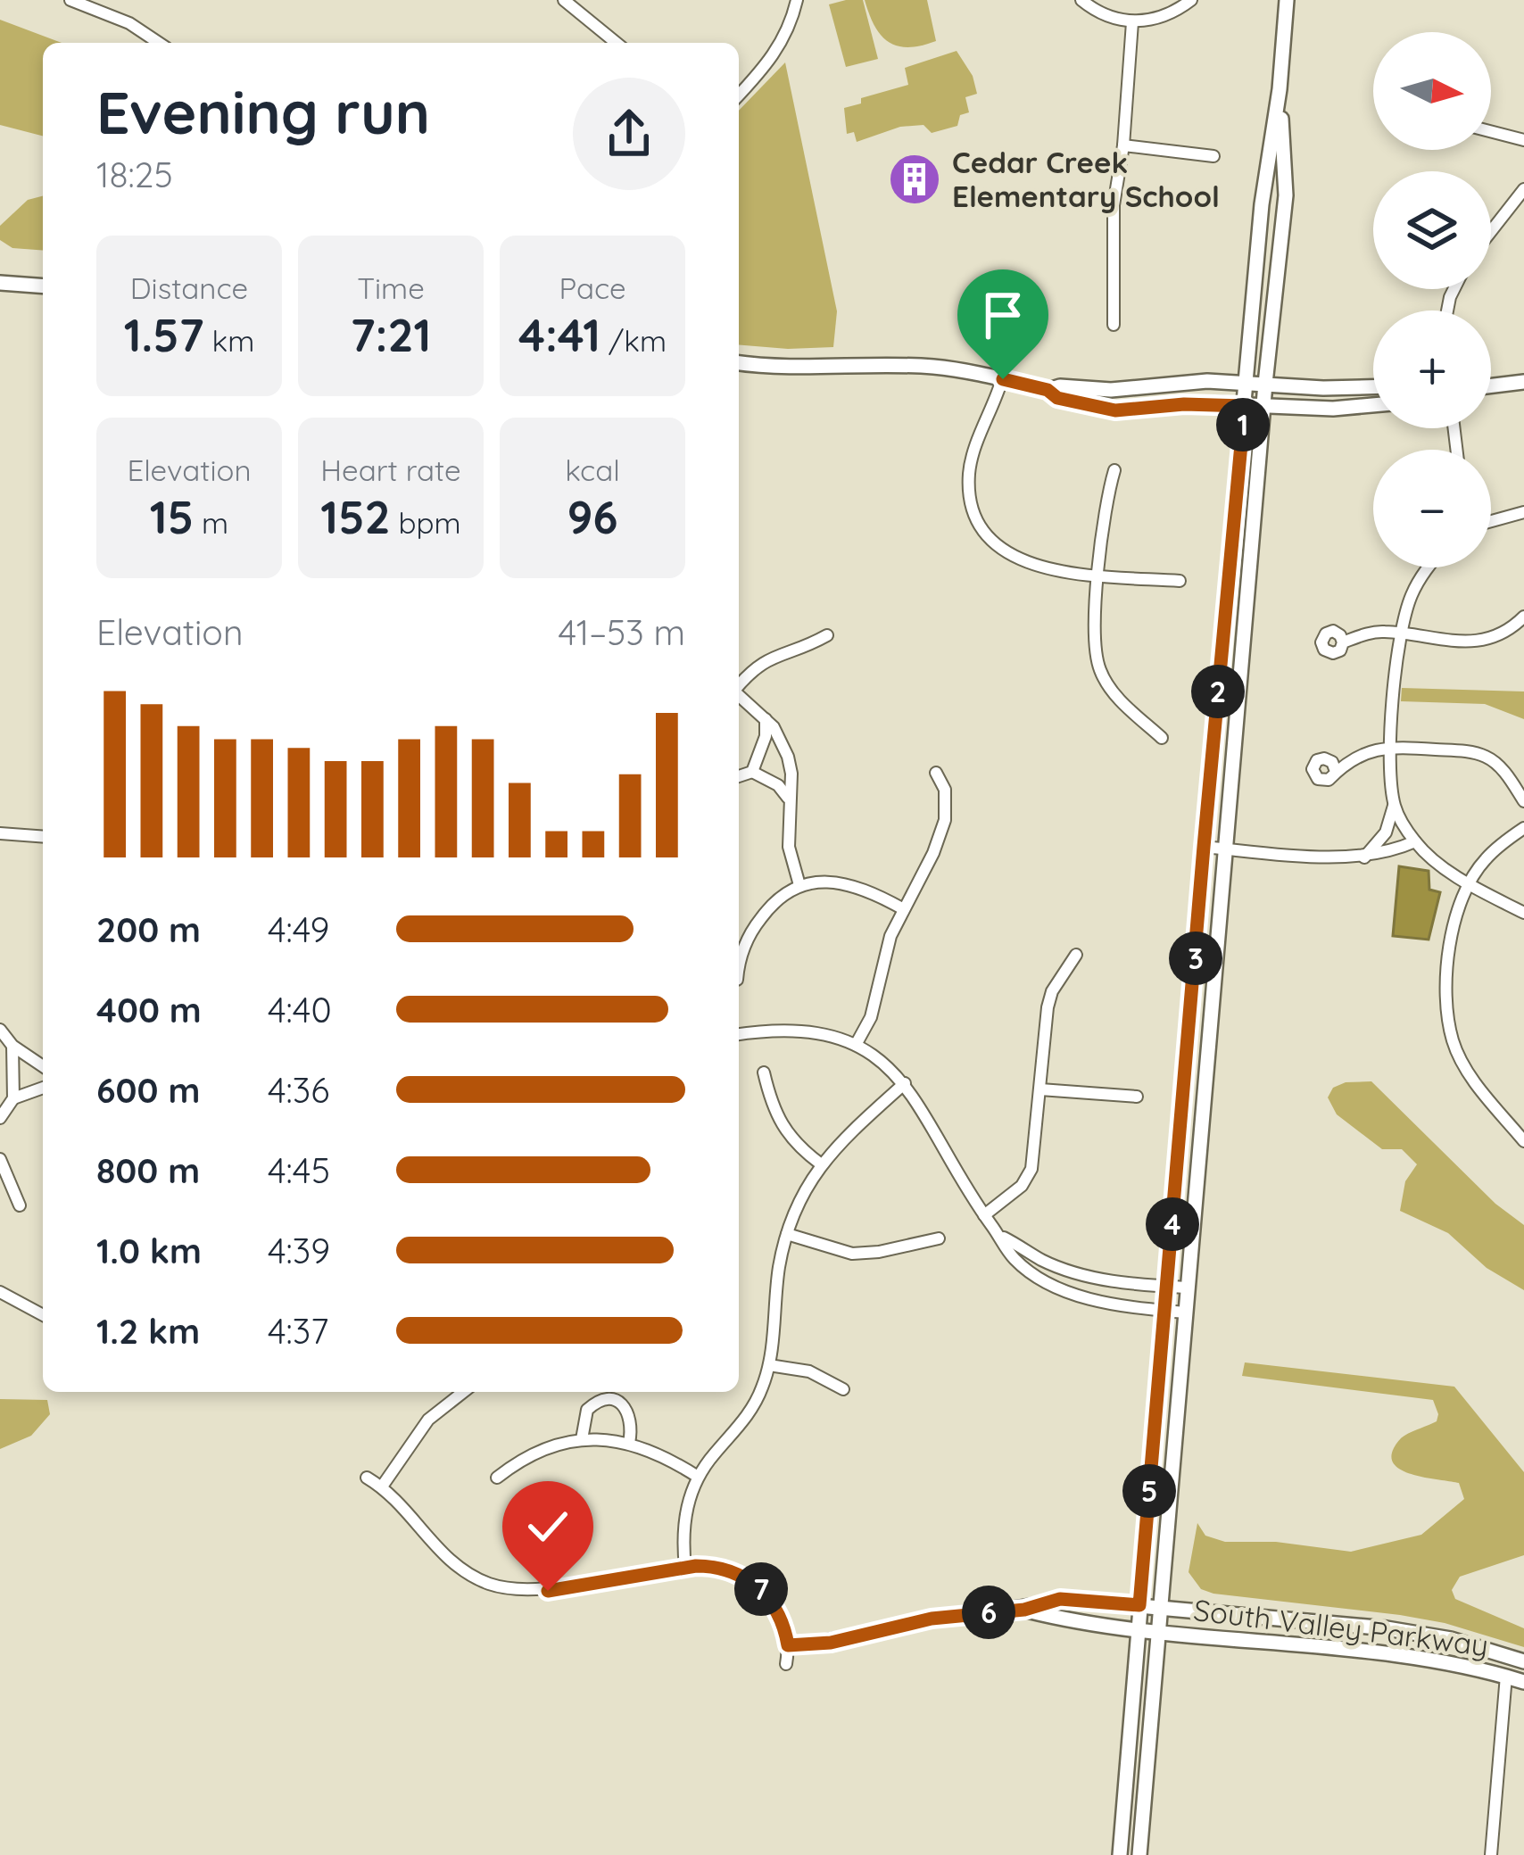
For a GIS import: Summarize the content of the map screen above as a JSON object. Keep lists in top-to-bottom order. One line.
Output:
{"streets":{"street":["South Valley Parkway"]},"places":{"building":["Cedar Creek Elementary School"]},"north":"right","page":{"map_buttons":["+","−"],"heading":["Evening run","18:25"],"stats":[["Distance","1.57 km"],["Time","7:21"],["Pace","4:41 /km"],["Elevation","15 m"],["Heart rate","152 bpm"],["kcal","96"]],"pins":["1","2","3","4","5","7","6"],"chart":["Elevation","41–53 m"],"list":[{"name":"200 m","note":"4:49"},{"name":"400 m","note":"4:40"},{"name":"600 m","note":"4:36"},{"name":"800 m","note":"4:45"},{"name":"1.0 km","note":"4:39"},{"name":"1.2 km","note":"4:37"}]}}
